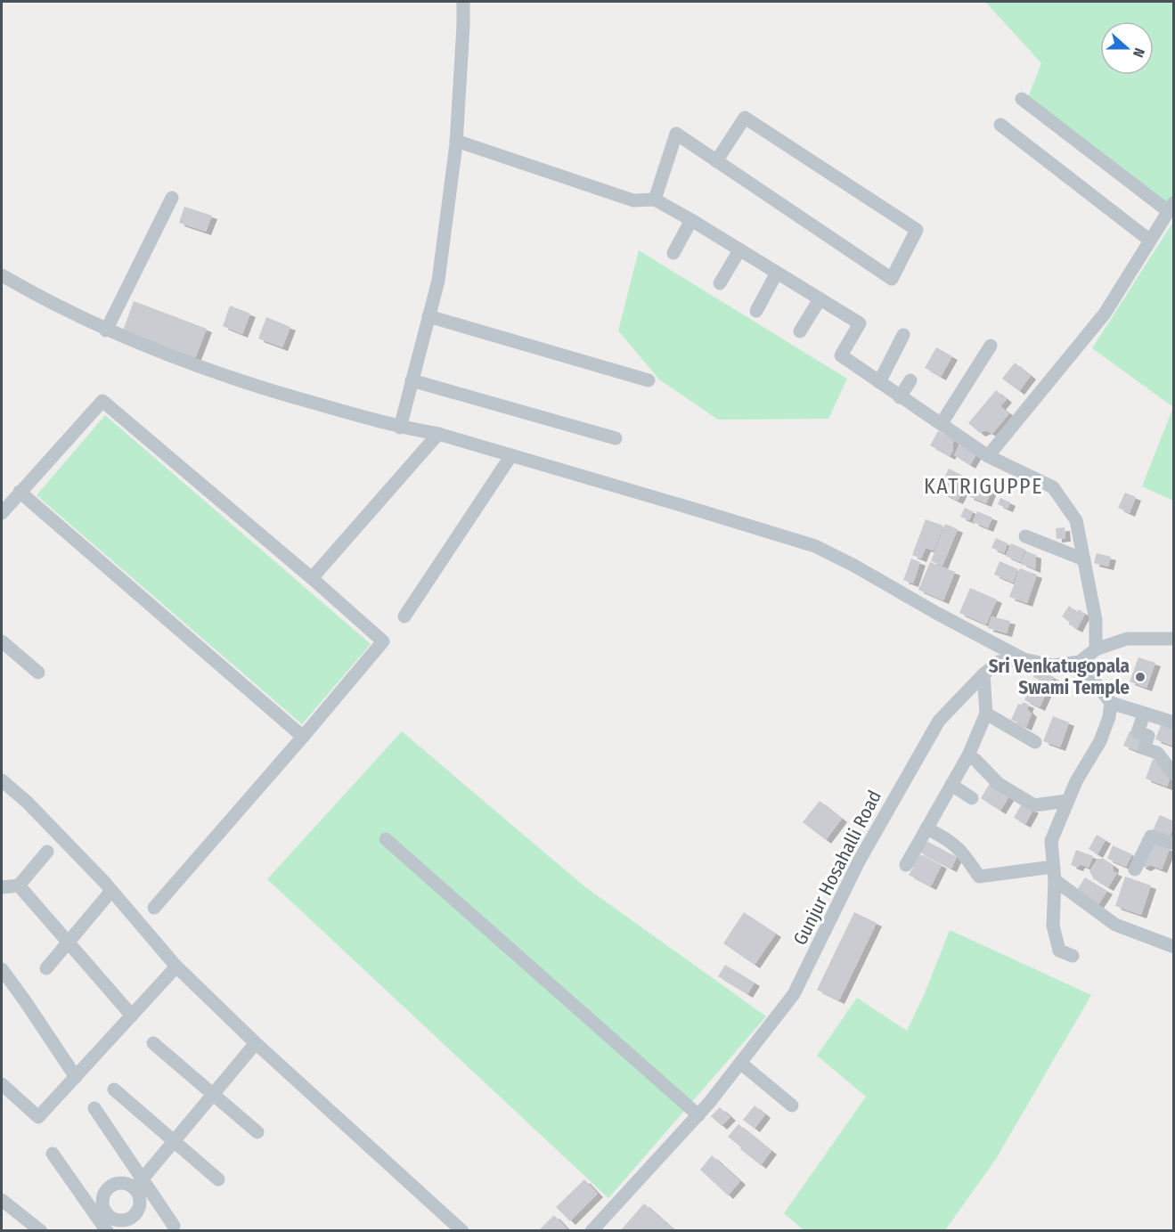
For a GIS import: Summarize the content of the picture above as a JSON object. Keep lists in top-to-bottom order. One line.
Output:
{"streets":{"street":["Gunjur Hosahalli Road"]},"districts":["KATRIGUPPE"],"places":["Sri Venkatugopala Swami Temple"],"north":"right"}
